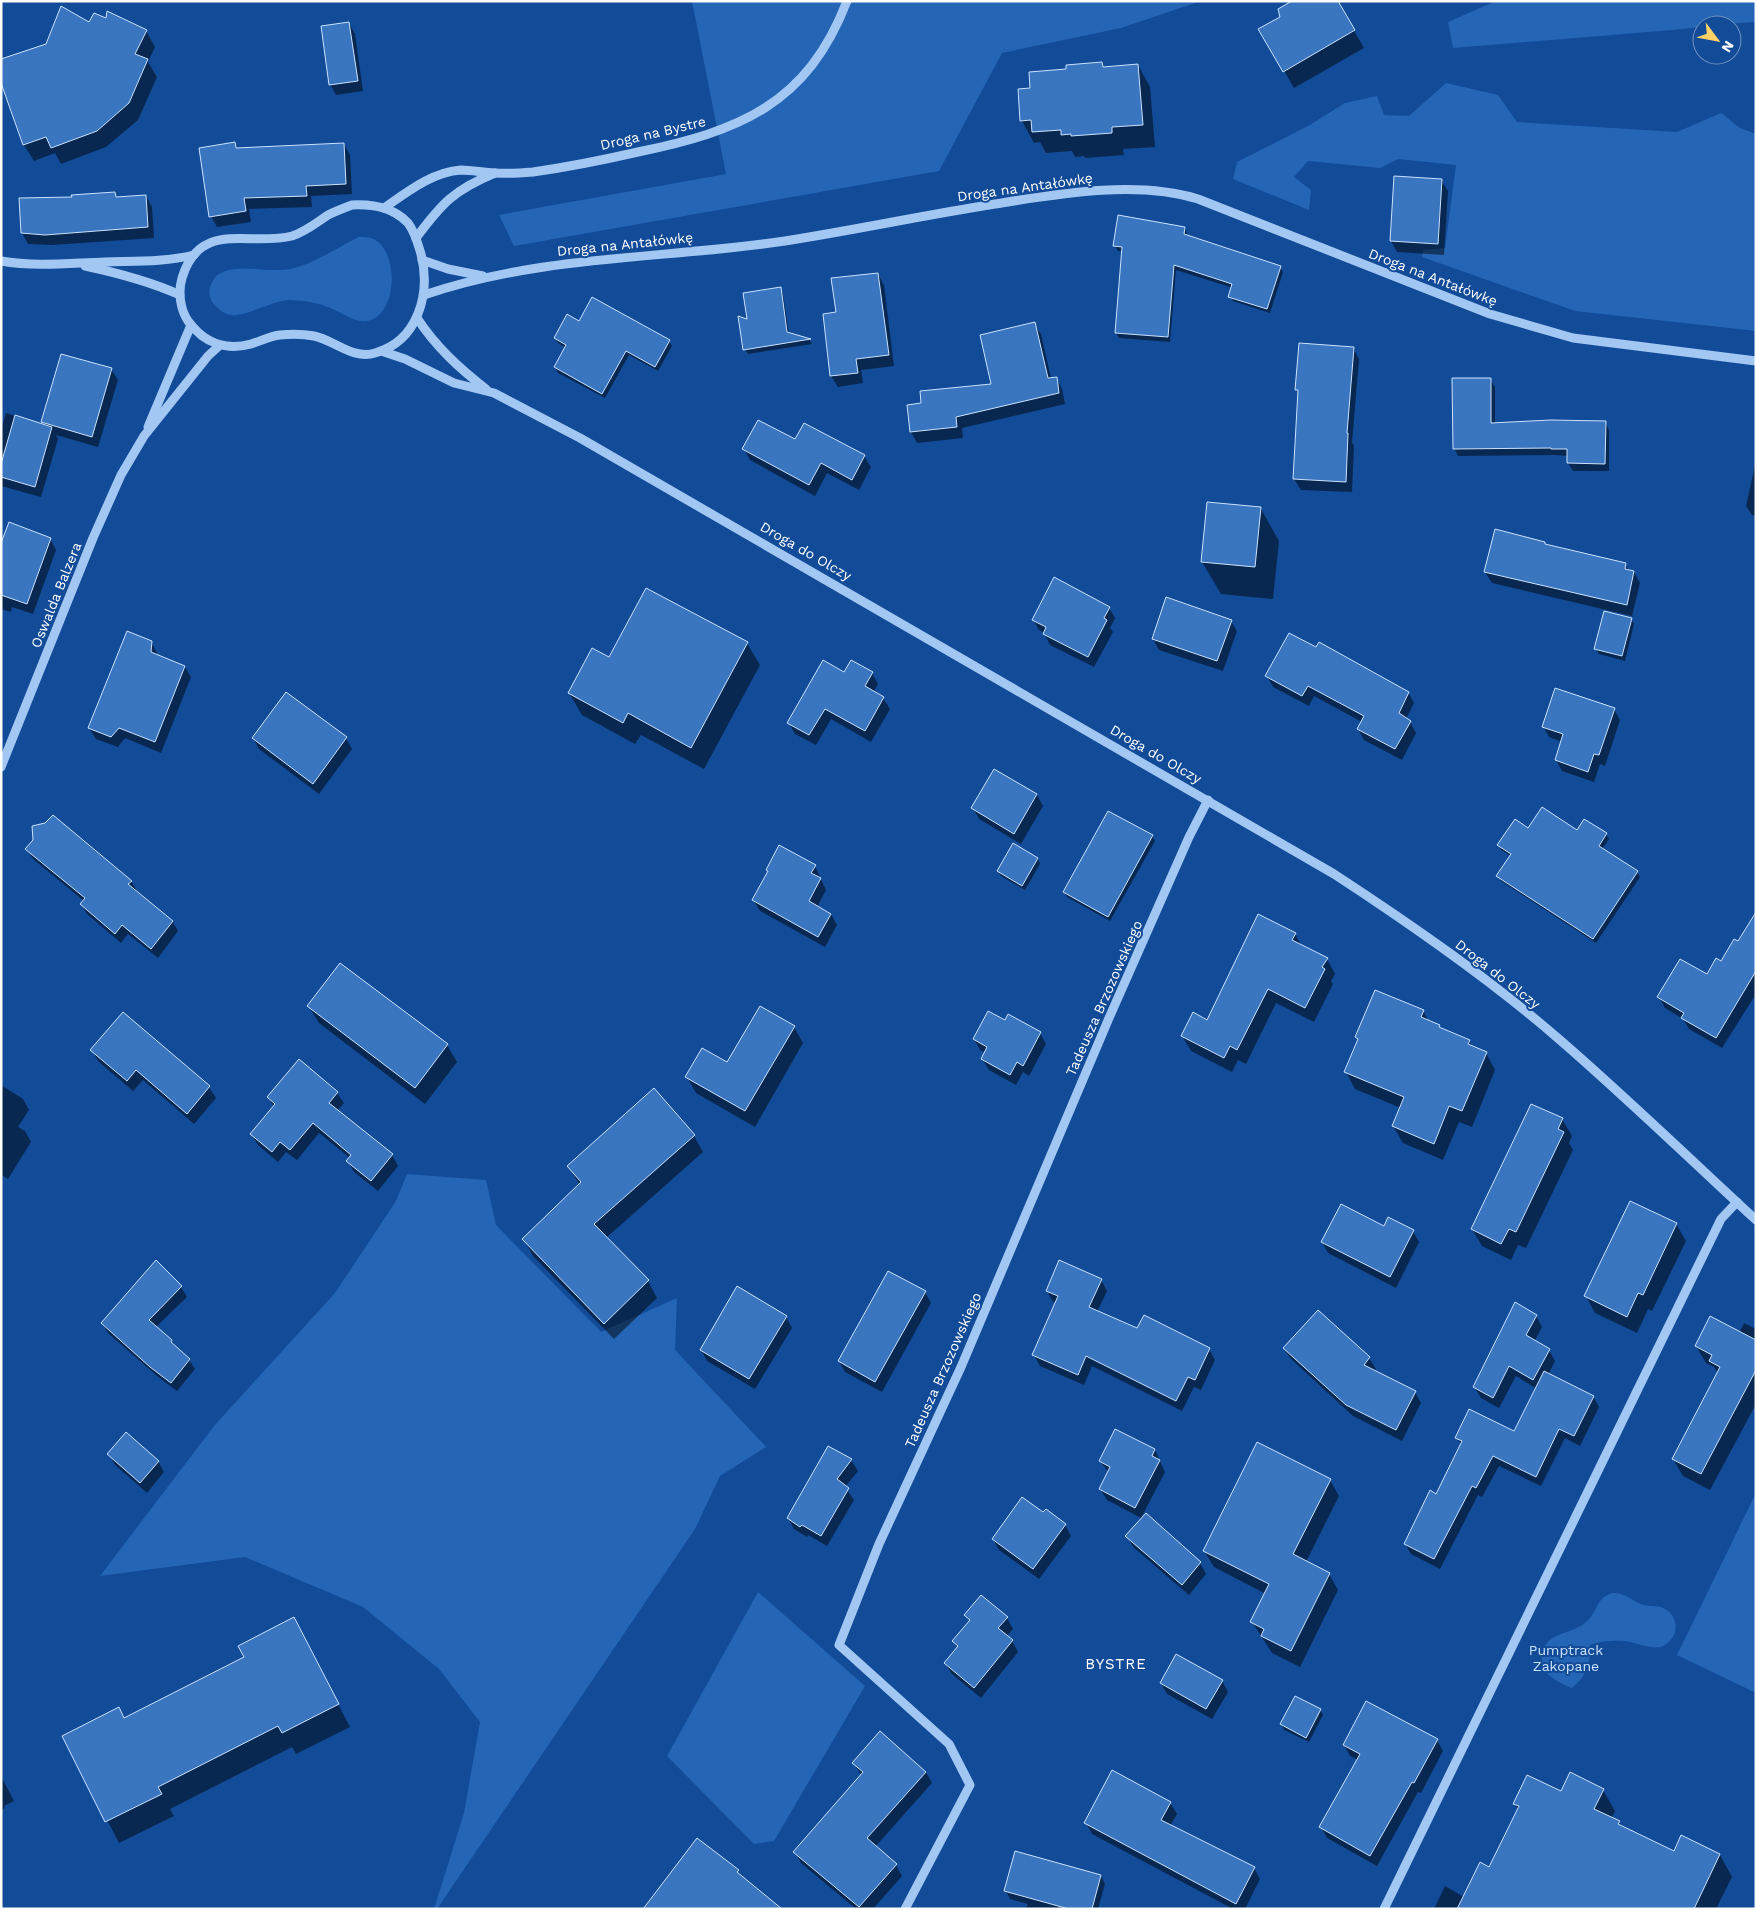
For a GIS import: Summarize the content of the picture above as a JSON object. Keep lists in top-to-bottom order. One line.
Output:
{"streets":{"street":["Droga na Bystre","Droga na Antałówkę","Droga do Olczy","Oswalda Balzera","Tadeusza Brzozowskiego"]},"crossings":[["Droga do Olczy","Tadeusza Brzozowskiego"]],"districts":["BYSTRE"],"parks":["Pumptrack Zakopane"],"north":"bottom right"}
